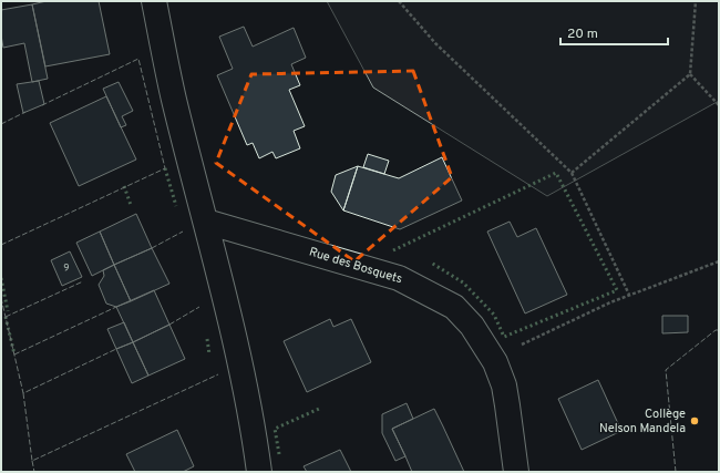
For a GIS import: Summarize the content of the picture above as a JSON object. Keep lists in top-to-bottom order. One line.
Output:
{"streets":{"street":["Rue des Bosquets"]},"places":["Collège Nelson Mandela"],"house_numbers":["9"],"scale_bar":"20 m"}
